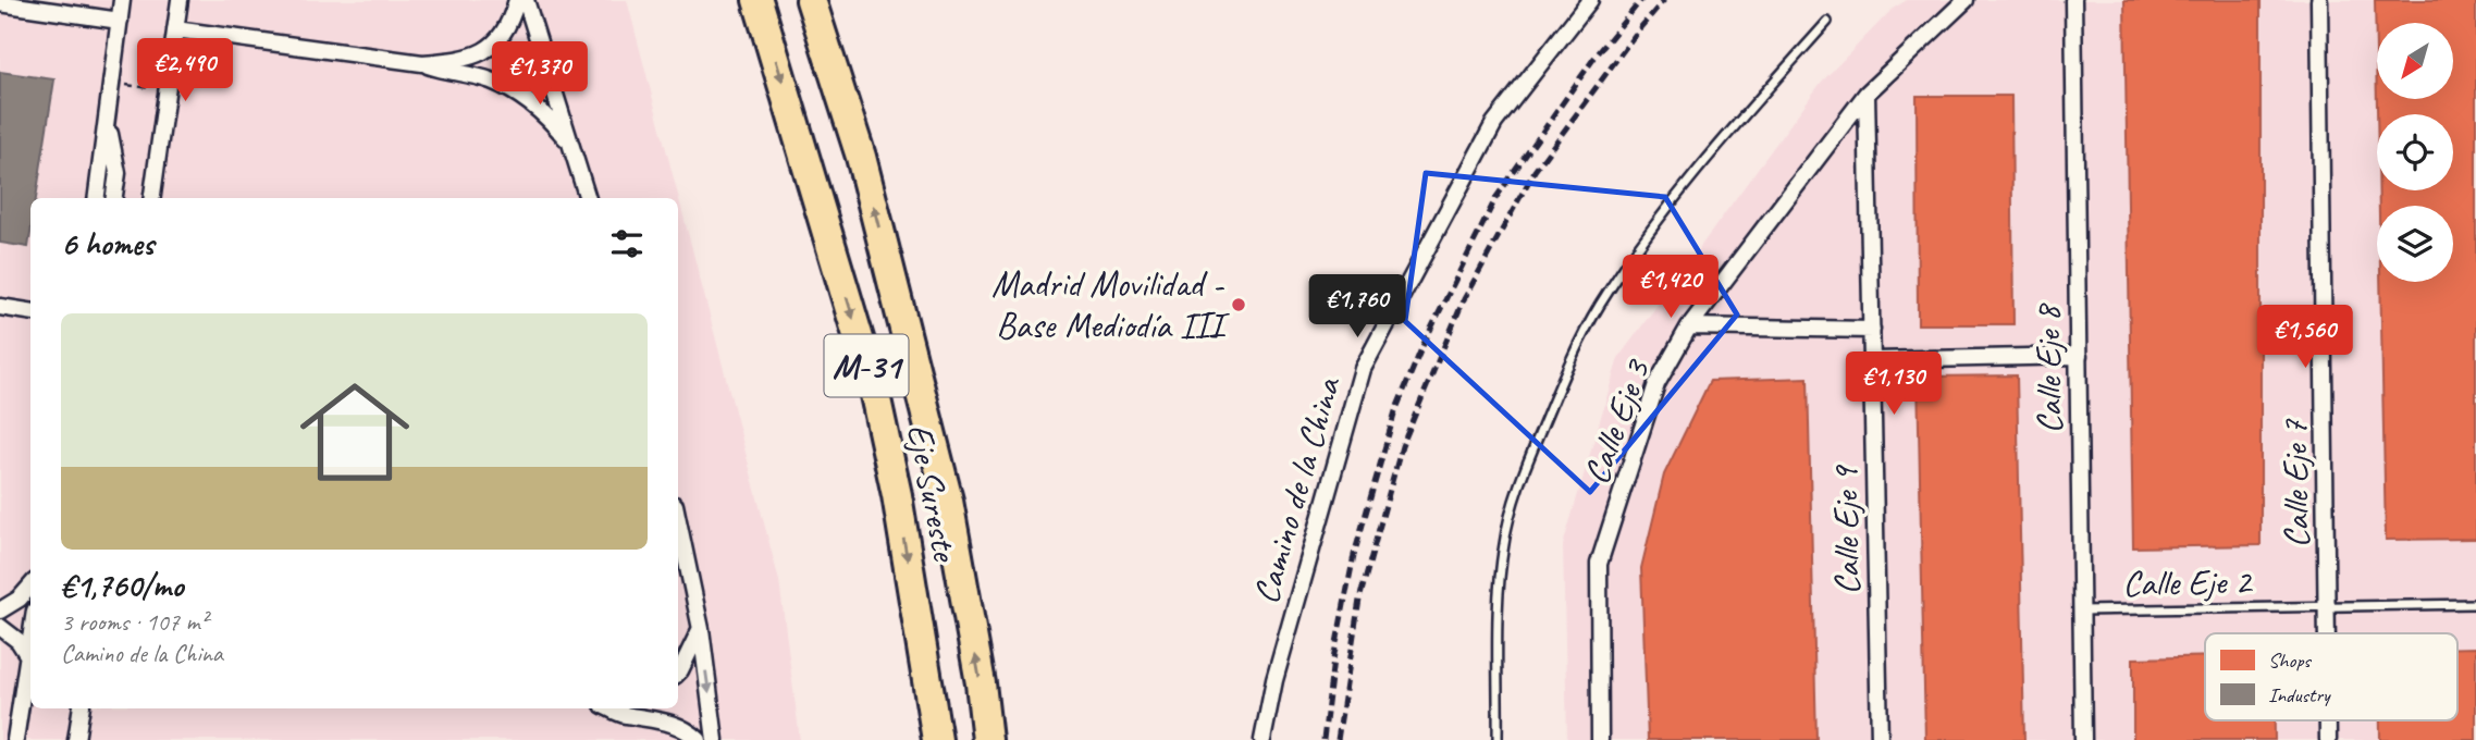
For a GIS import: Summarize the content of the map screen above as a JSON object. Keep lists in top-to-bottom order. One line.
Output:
{"streets":{"highway":["M-31","Eje Sureste"],"street":["Calle Eje 8","Calle Eje 3","Calle Eje 7","Camino de la China","Calle Eje 9"],"lane":["Calle Eje 2"]},"crossings":[["Calle Eje 8","Calle Eje 2"],["Calle Eje 3","Calle Eje 9"],["Calle Eje 7","Calle Eje 2"]],"places":["Madrid Movilidad - Base Mediodía III"],"legend":["Shops","Industry"],"north":"bottom left","page":{"price":["€2,490","€1,370","€1,420","€1,760","€1,560","€1,130"],"heading":"6 homes","list":[{"name":"€1,760/mo","note":"3 rooms · 107 m² · Camino de la China"}]}}
